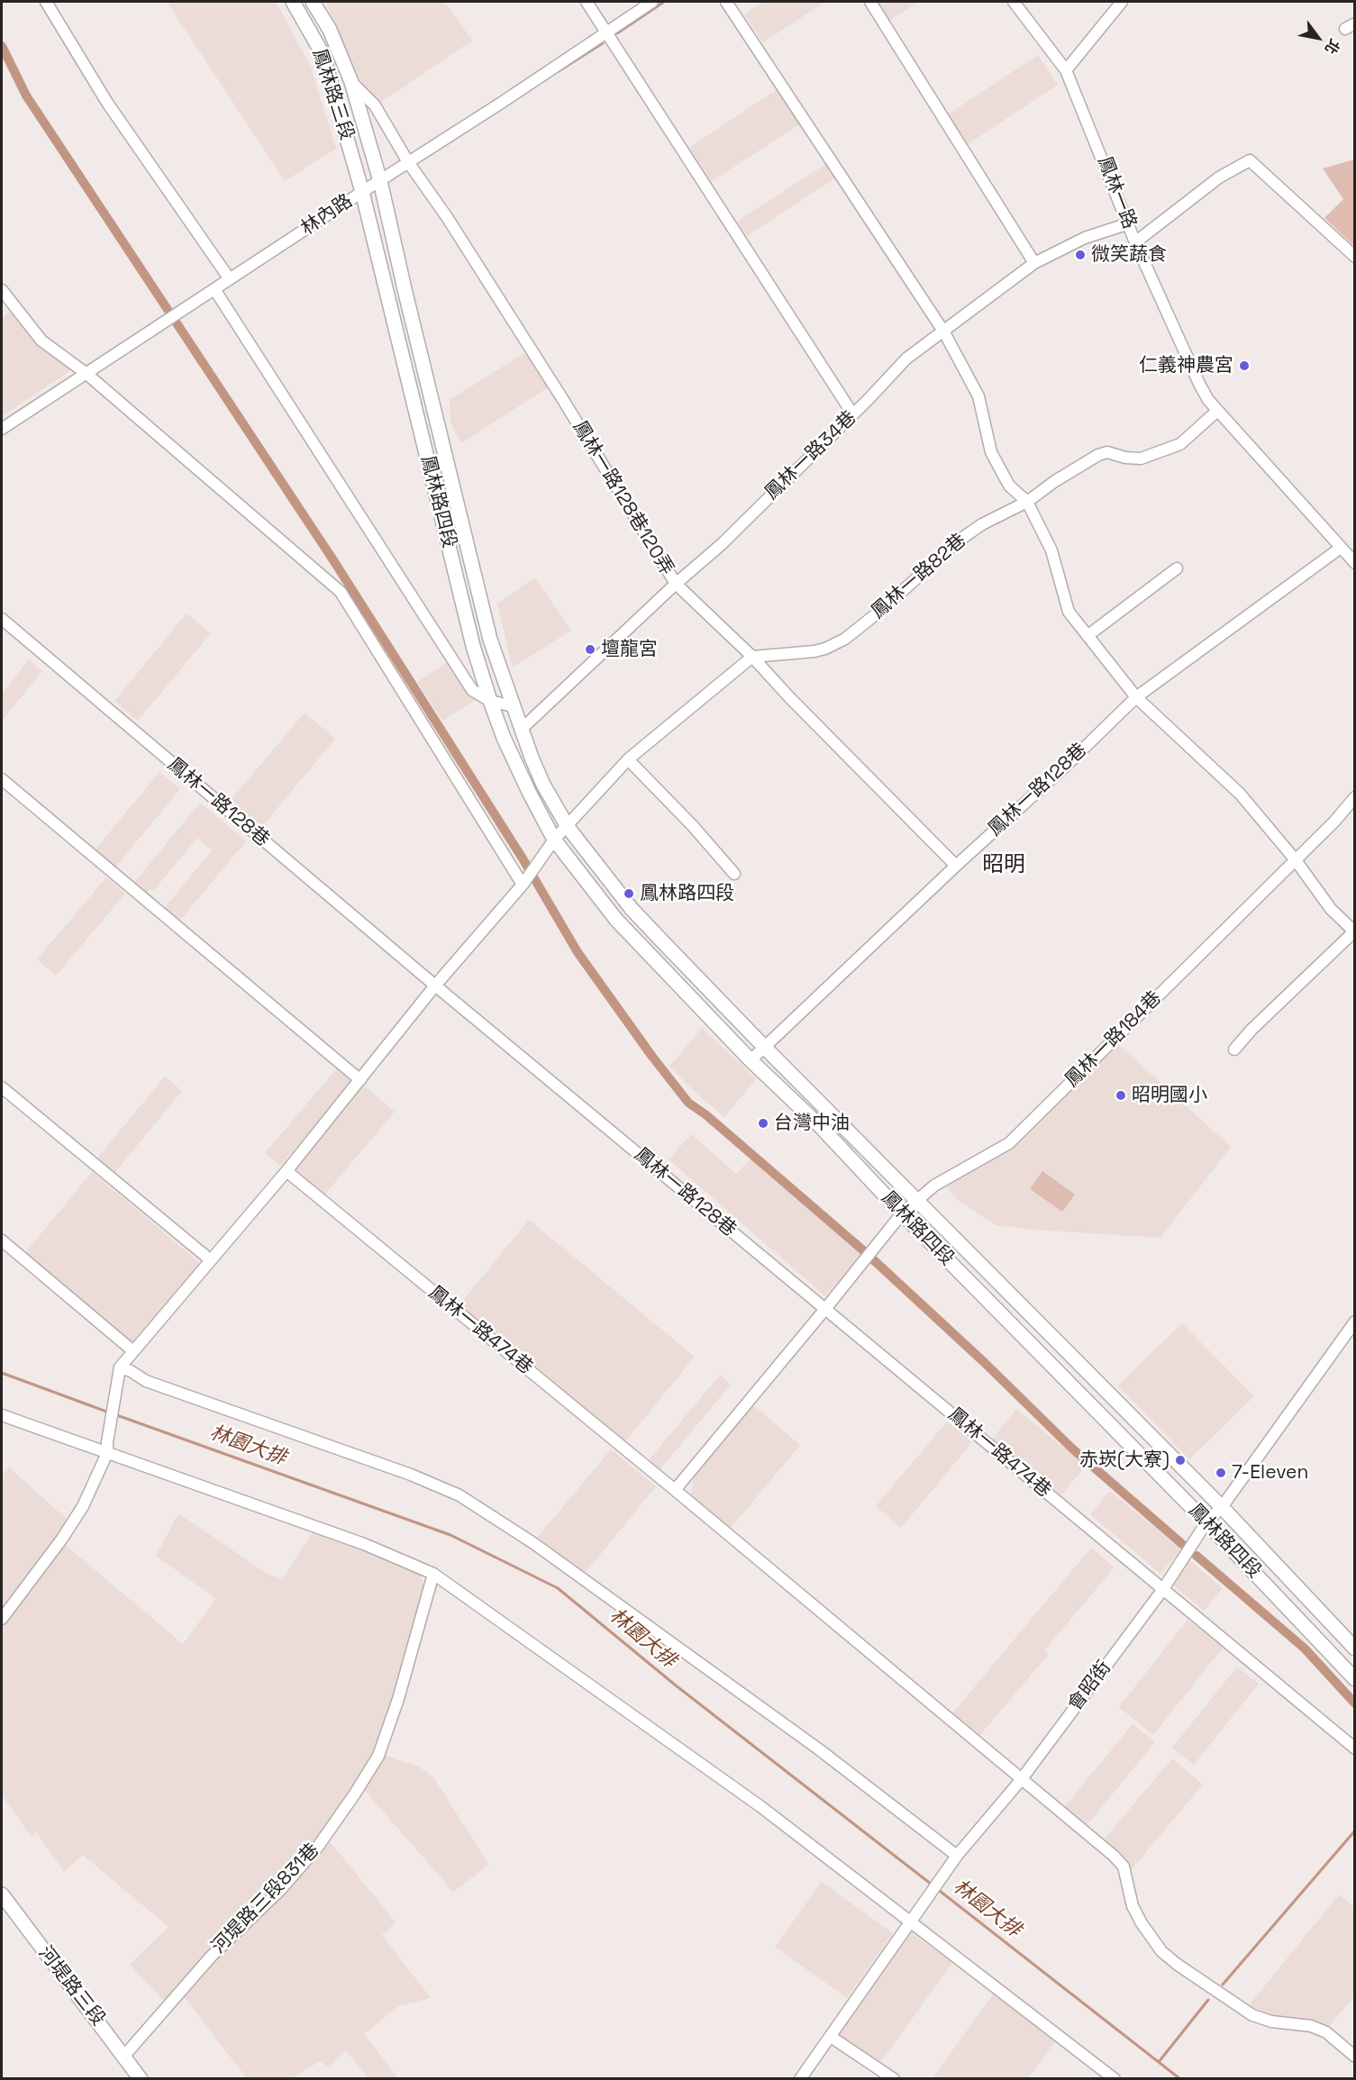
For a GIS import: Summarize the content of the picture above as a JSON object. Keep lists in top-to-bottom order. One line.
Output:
{"streets":{"main road":["鳳林路三段","鳳林路四段","河堤路三段"],"street":["鳳林一路","林內路","鳳林一路34巷","鳳林一路128巷120弄","鳳林一路82巷","鳳林一路128巷","鳳林一路184巷","鳳林一路474巷","會昭街","河堤路三段831巷"]},"crossings":[["鳳林路三段","林內路"],["鳳林路三段","鳳林一路128巷120弄"],["鳳林路三段","鳳林路四段"],["鳳林一路","鳳林一路34巷"],["鳳林一路","鳳林一路82巷"],["鳳林一路","鳳林一路128巷"],["林內路","鳳林一路128巷120弄"],["林內路","鳳林路四段"],["鳳林一路34巷","鳳林一路128巷120弄"],["鳳林一路34巷","鳳林路四段"],["鳳林一路128巷120弄","鳳林一路82巷"],["鳳林一路128巷120弄","鳳林一路128巷"],["鳳林路四段","鳳林一路128巷"],["鳳林路四段","鳳林一路184巷"],["鳳林路四段","會昭街"],["鳳林一路128巷","鳳林一路474巷"],["鳳林一路474巷","會昭街"],["河堤路三段831巷","河堤路三段"]],"districts":["昭明"],"water":["林園大排"],"places":["微笑蔬食","仁義神農宮","壇龍宮","鳳林路四段","昭明國小","台灣中油","赤崁(大寮)","7-Eleven"],"north":"bottom right"}
